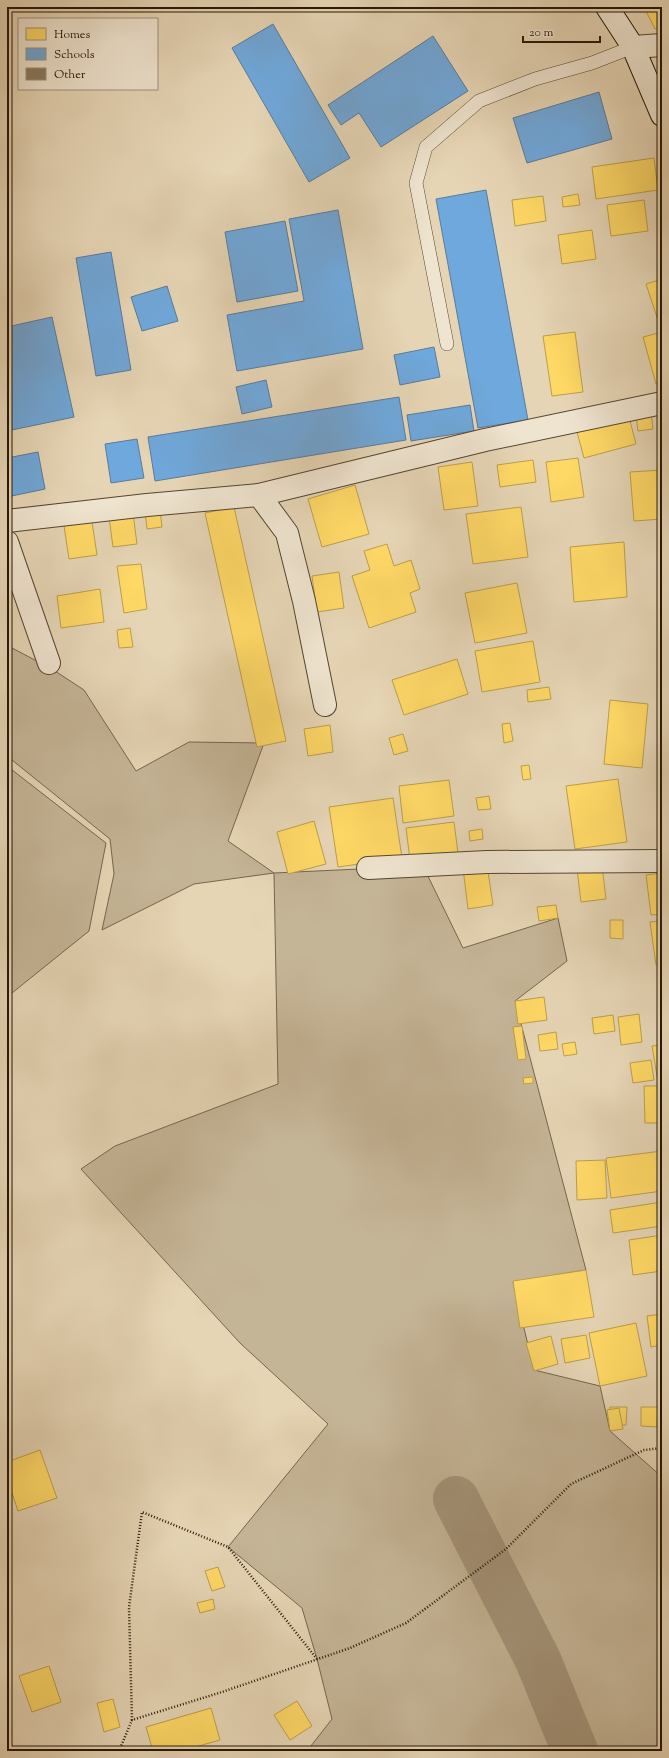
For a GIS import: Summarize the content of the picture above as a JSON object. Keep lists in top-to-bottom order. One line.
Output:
{"legend":["Homes","Schools","Other"],"scale_bar":"20 m"}
